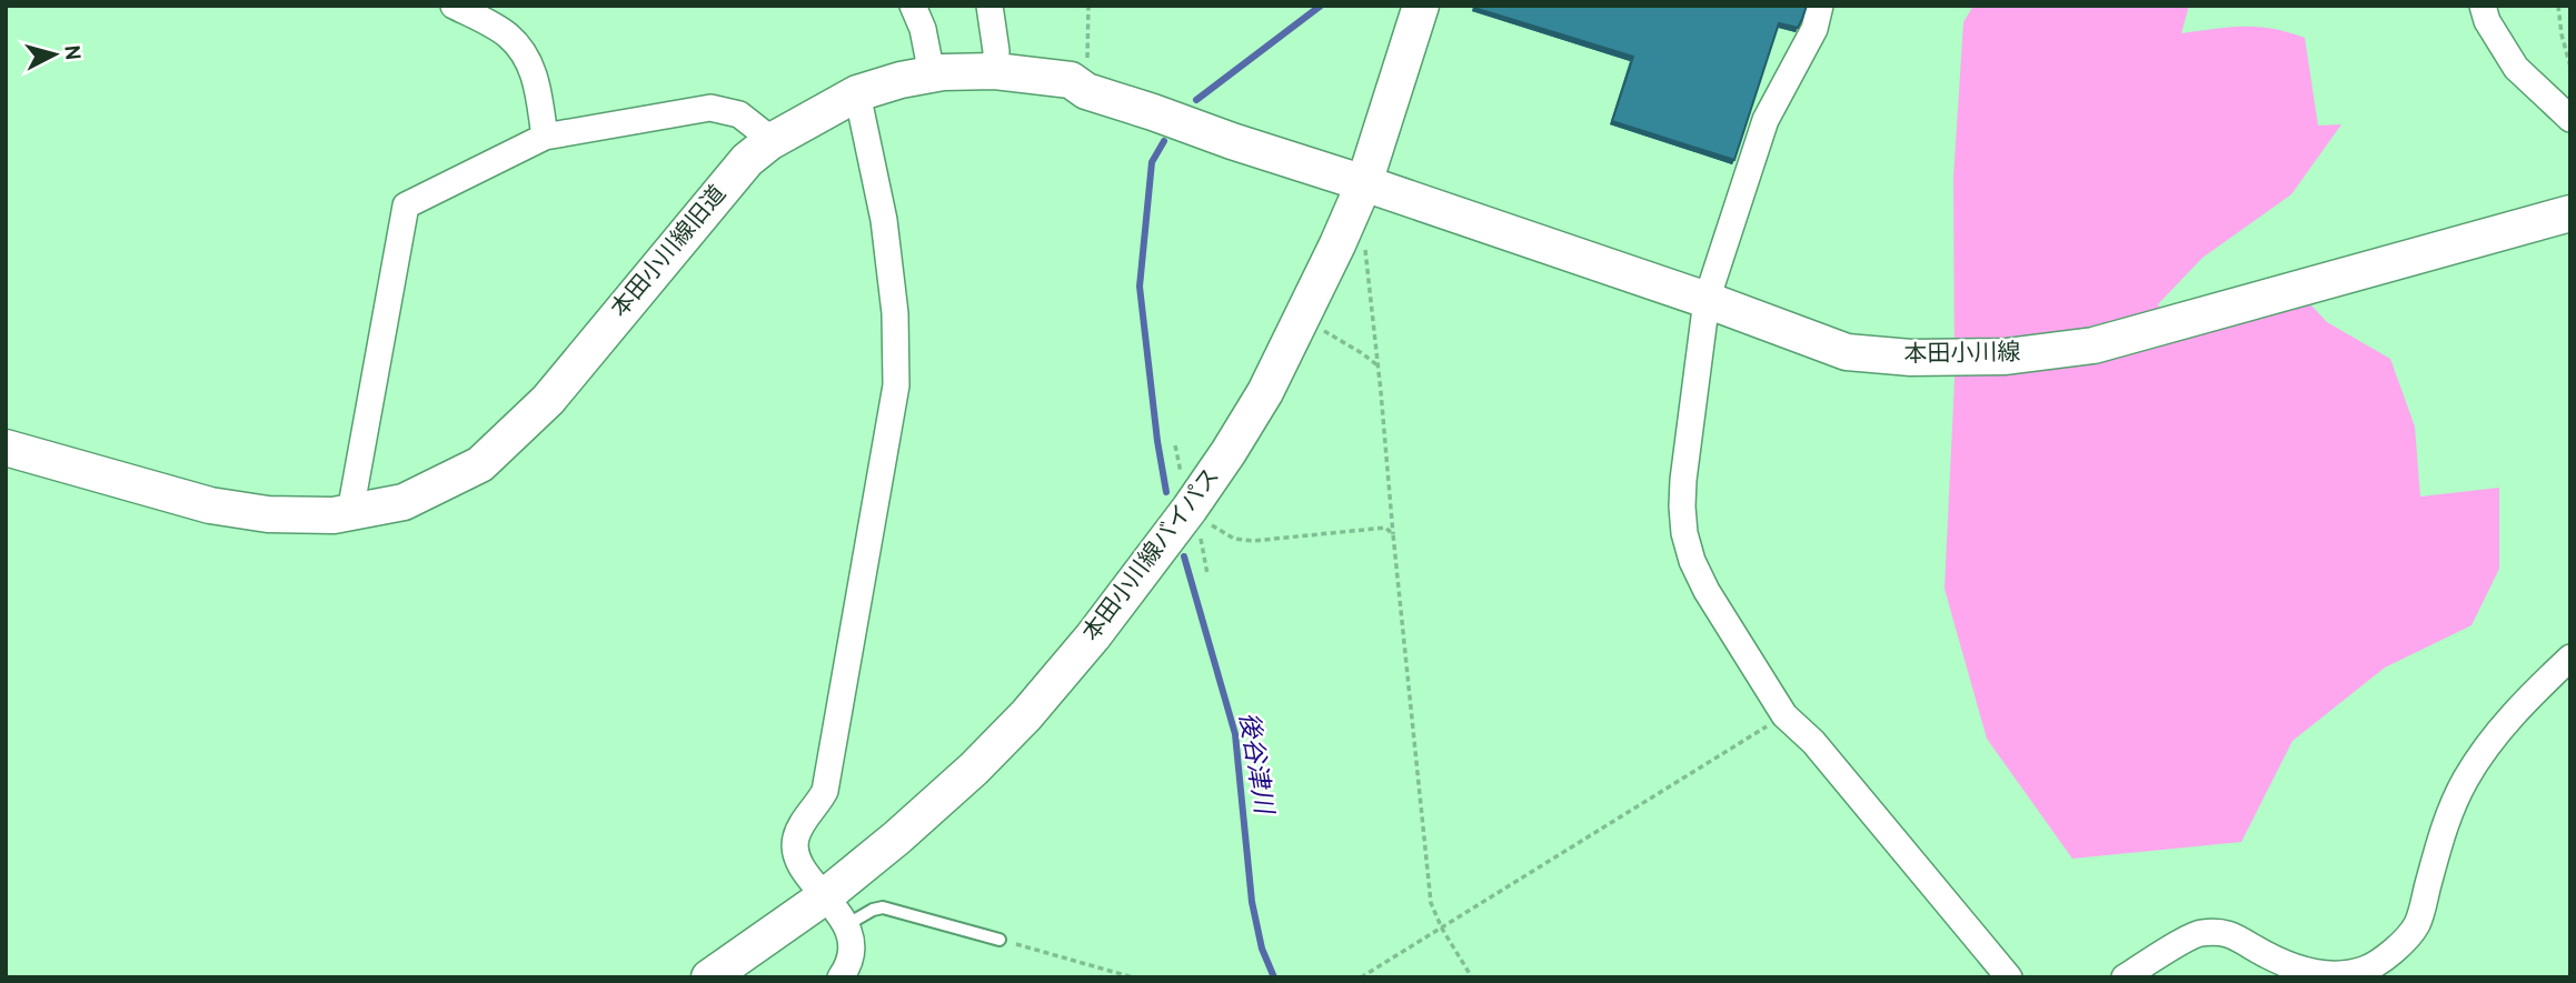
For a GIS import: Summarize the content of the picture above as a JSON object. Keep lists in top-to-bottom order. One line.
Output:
{"streets":{"main road":["本田小川線旧道","本田小川線","本田小川線バイパス"]},"crossings":[["本田小川線旧道","本田小川線"],["本田小川線旧道","本田小川線バイパス"],["本田小川線","本田小川線バイパス"]],"water":["後谷津川"],"north":"right"}
